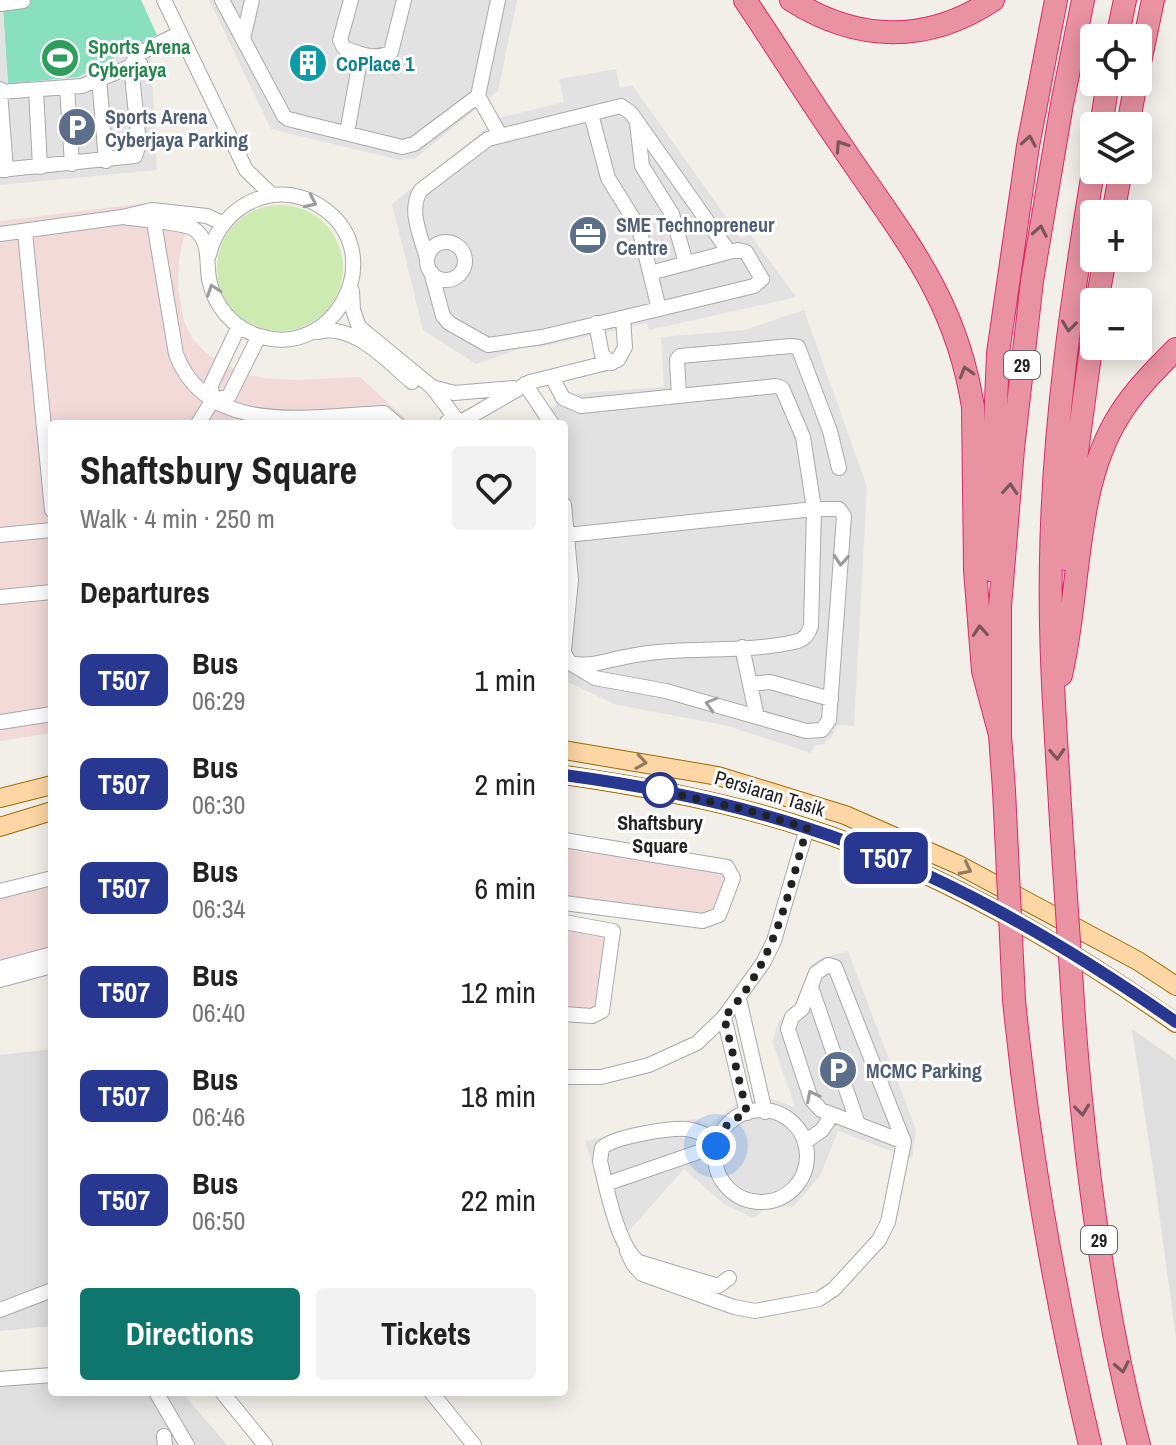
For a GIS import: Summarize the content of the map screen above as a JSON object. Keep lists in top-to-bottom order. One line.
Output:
{"streets":{"highway":["29"],"main road":["Persiaran Tasik"]},"places":{"sports":["Sports Arena Cyberjaya"],"building":["CoPlace 1"],"parking":["Sports Arena Cyberjaya Parking","MCMC Parking"],"office":["SME Technopreneur Centre"],"other":["Shaftsbury Square"]},"lines":["bus line T507"],"page":{"on_map":"T507","map_buttons":["+","−"],"heading":[["Shaftsbury Square","Walk · 4 min · 250 m"],"Departures"],"list":[{"mark":"T507","name":"Bus","note":"06:29","value":"1 min"},{"mark":"T507","name":"Bus","note":"06:30","value":"2 min"},{"mark":"T507","name":"Bus","note":"06:34","value":"6 min"},{"mark":"T507","name":"Bus","note":"06:40","value":"12 min"},{"mark":"T507","name":"Bus","note":"06:46","value":"18 min"},{"mark":"T507","name":"Bus","note":"06:50","value":"22 min"}],"buttons":["Directions","Tickets"]}}
